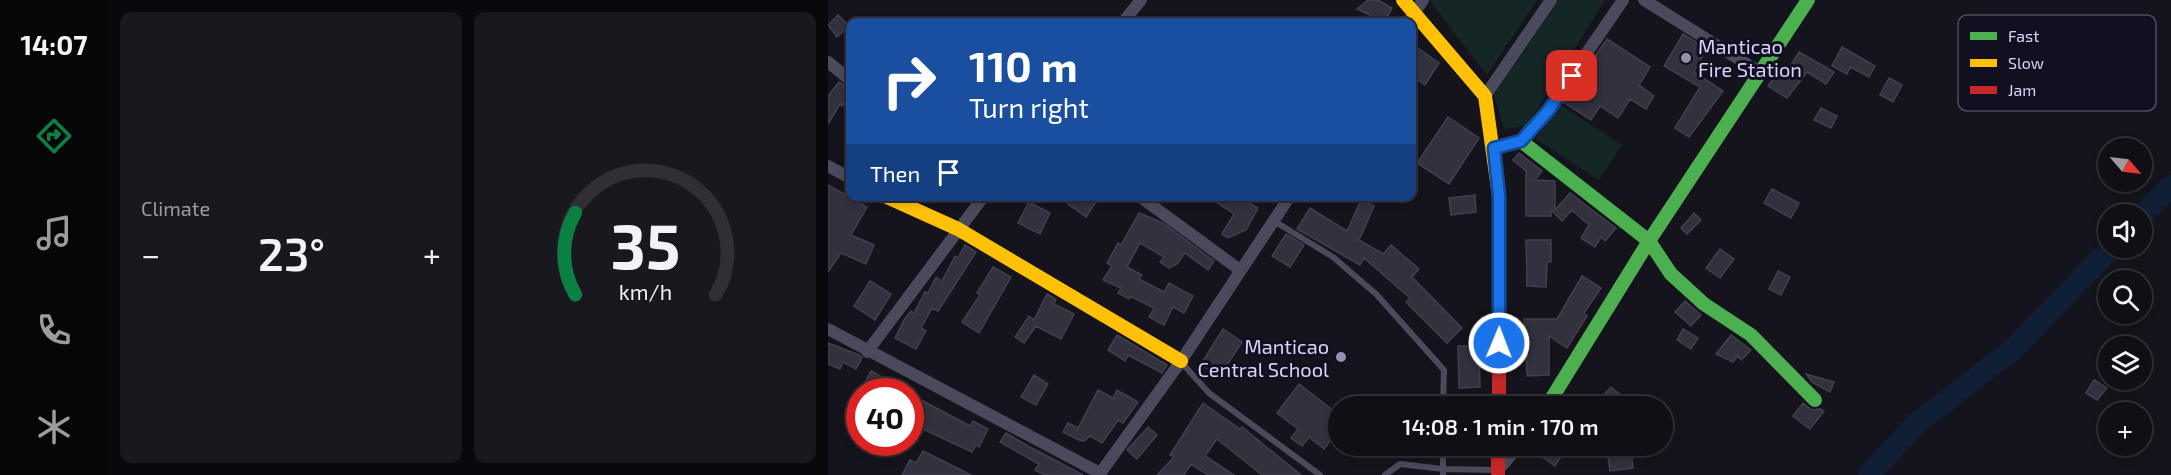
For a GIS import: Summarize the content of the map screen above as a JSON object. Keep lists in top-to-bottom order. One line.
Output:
{"places":["Manticao Fire Station","Manticao Central School"],"legend":["Fast","Slow","Jam"],"north":"bottom right","page":{"tabs":"14:07","tile":"Climate","turn":["110 m","Turn right"],"map_buttons":"+","then":"Then","heat":["−","23°","+"],"limit":"40","trip":"14:08 · 1 min · 170 m","gauge":["35","km/h"]}}
